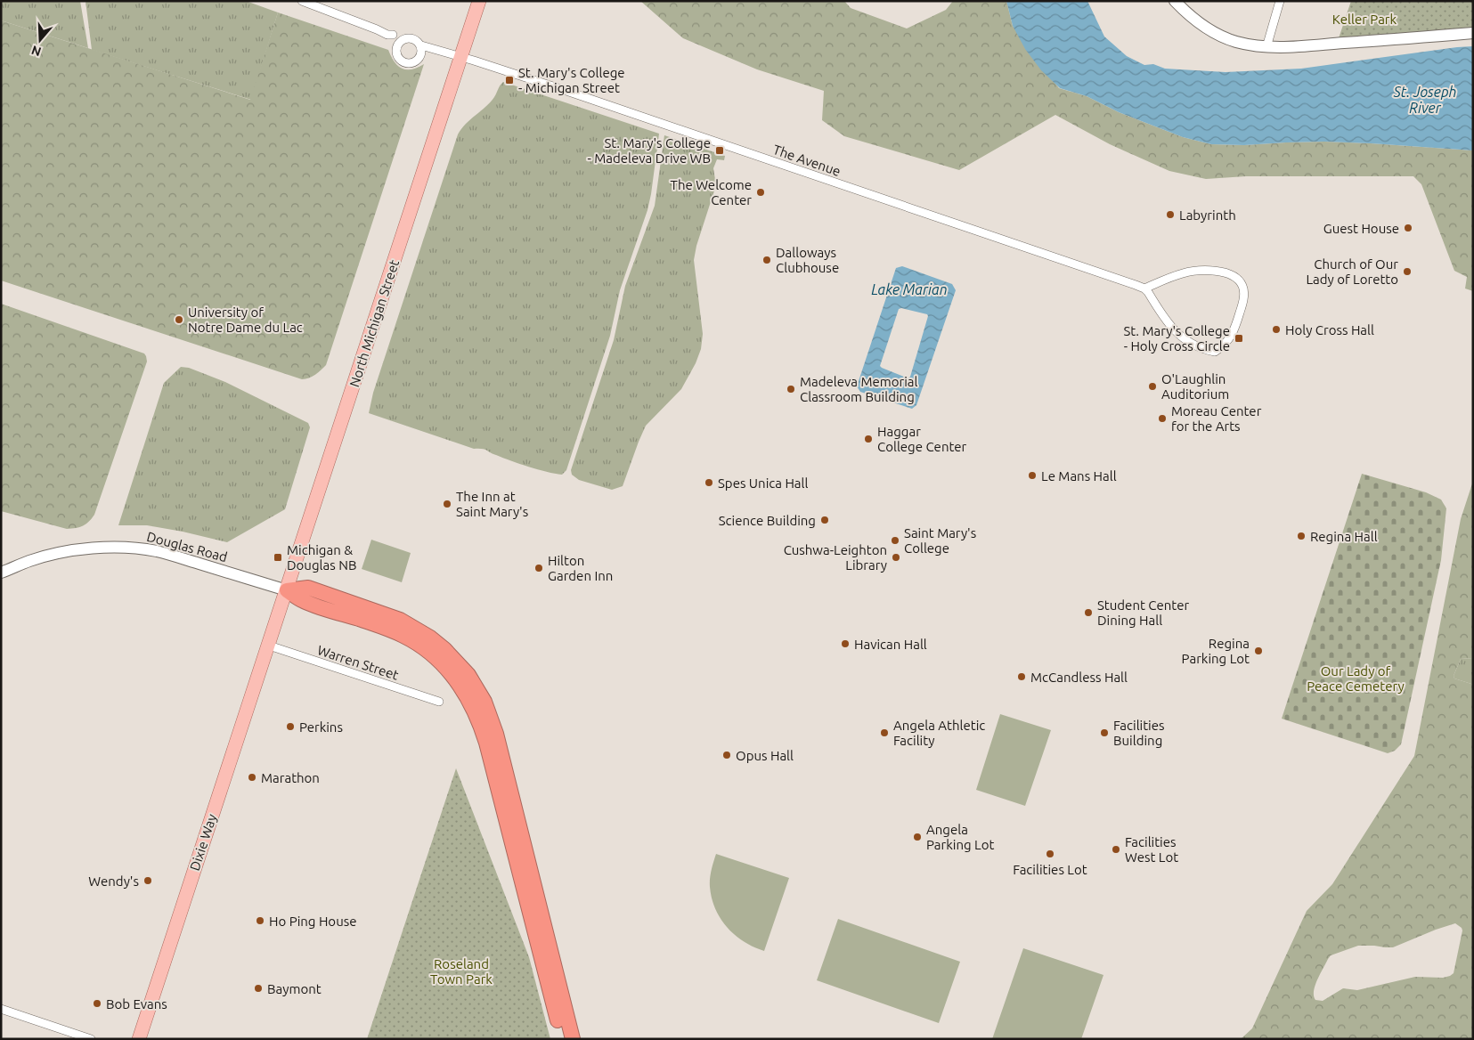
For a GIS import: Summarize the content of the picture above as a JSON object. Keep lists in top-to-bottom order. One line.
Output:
{"streets":{"main road":["North Michigan Street","Dixie Way"],"street":["The Avenue","Douglas Road","Warren Street"]},"crossings":[["The Avenue","North Michigan Street"],["North Michigan Street","Douglas Road"],["North Michigan Street","Warren Street"],["North Michigan Street","Dixie Way"],["Warren Street","Dixie Way"]],"water":["St. Joseph River","Lake Marian"],"parks":["Keller Park","Our Lady of Peace Cemetery","Roseland Town Park"],"places":{"transit":["St. Mary's College - Michigan Street","St. Mary's College - Madeleva Drive WB","St. Mary's College - Holy Cross Circle","Michigan & Douglas NB"],"other":["The Welcome Center","Labyrinth","Guest House","Dalloways Clubhouse","Church of Our Lady of Loretto","University of Notre Dame du Lac","Holy Cross Hall","O'Laughlin Auditorium","Madeleva Memorial Classroom Building","Moreau Center for the Arts","Haggar College Center","Le Mans Hall","Spes Unica Hall","The Inn at Saint Mary's","Science Building","Regina Hall","Saint Mary's College","Cushwa-Leighton Library","Hilton Garden Inn","Student Center Dining Hall","Havican Hall","Regina Parking Lot","McCandless Hall","Perkins","Angela Athletic Facility","Facilities Building","Opus Hall","Marathon","Angela Parking Lot","Facilities West Lot","Facilities Lot","Wendy's","Ho Ping House","Baymont","Bob Evans"]},"north":"bottom"}
